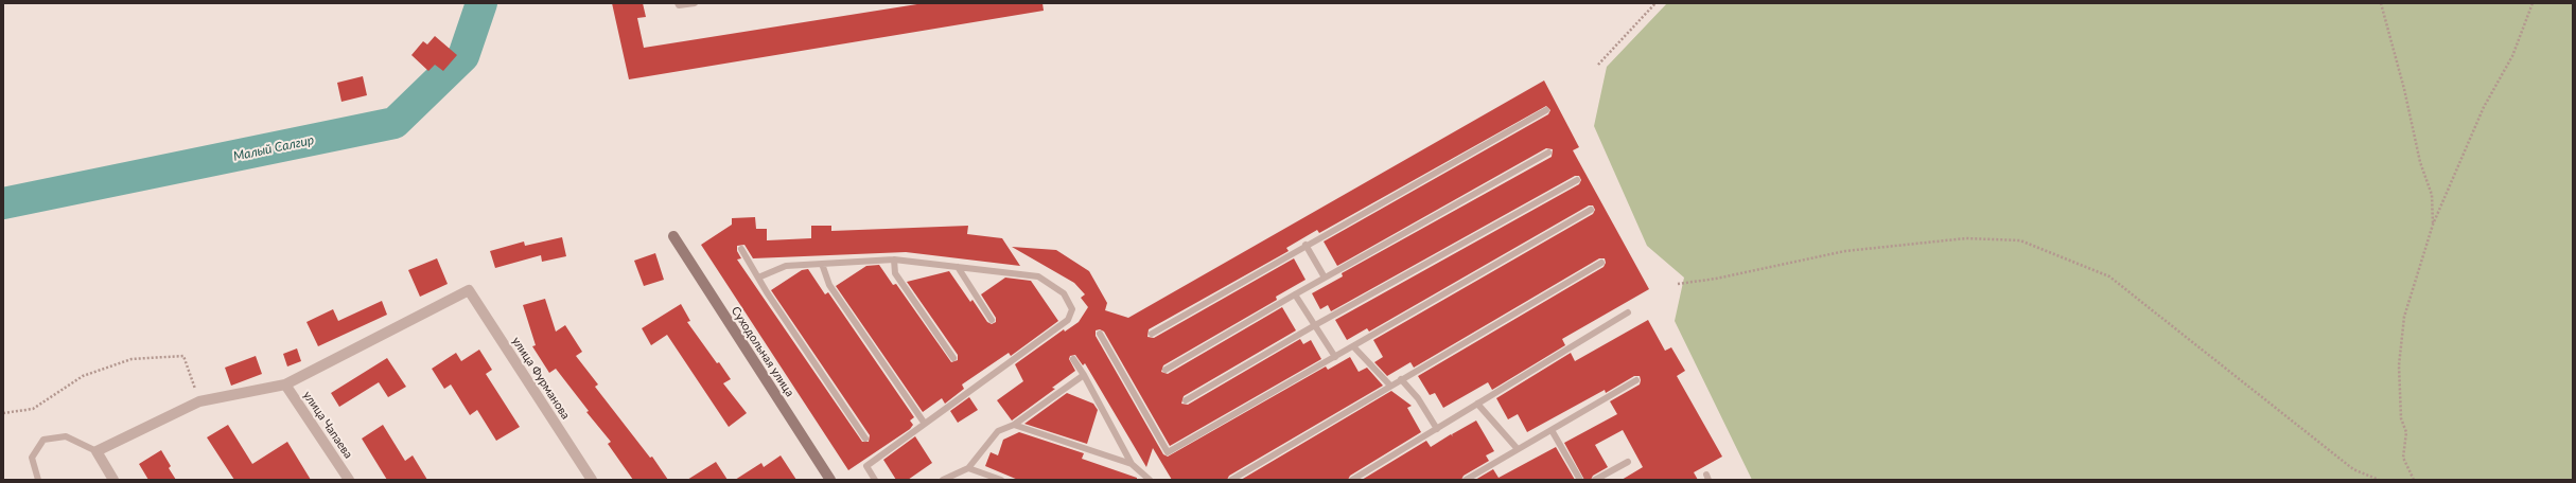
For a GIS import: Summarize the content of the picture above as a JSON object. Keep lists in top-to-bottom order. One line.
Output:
{"streets":{"street":["Суходольная улица","улица Фурманова","улица Чапаева"]},"crossings":[["улица Фурманова","улица Чапаева"]],"water":["Малый Салгир"]}
